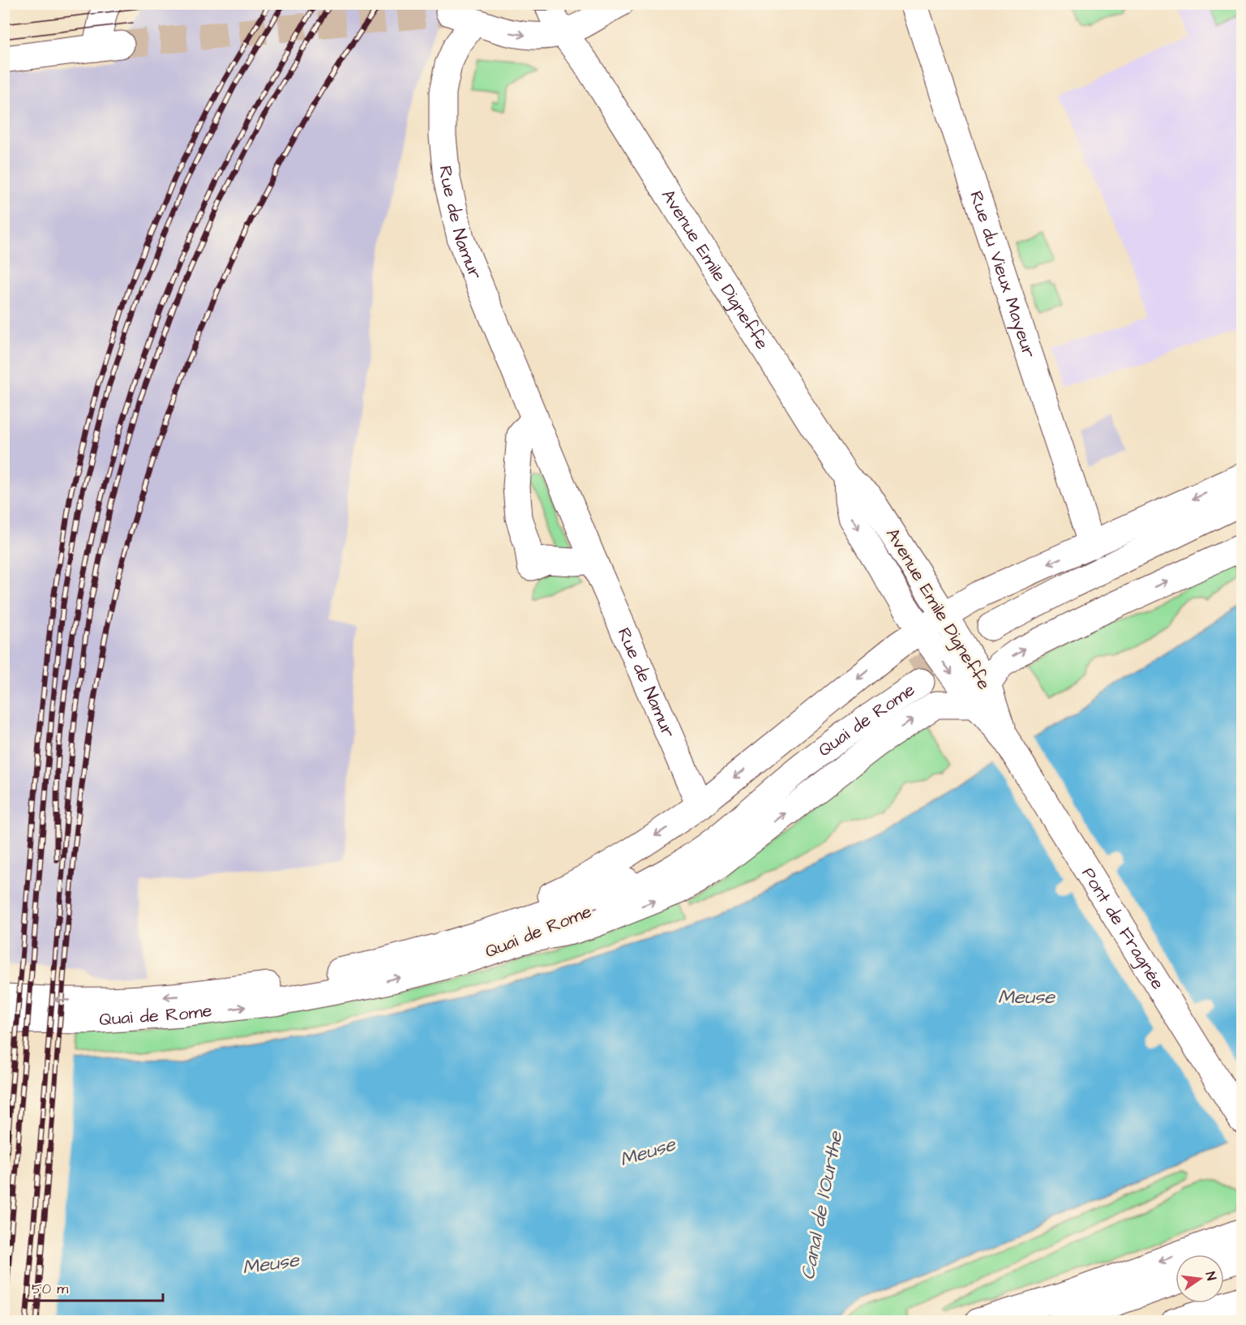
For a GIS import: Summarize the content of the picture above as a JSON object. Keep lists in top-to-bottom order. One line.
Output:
{"streets":{"main road":["Rue de Namur","Avenue Emile Digneffe","Rue du Vieux Mayeur","Quai de Rome","Pont de Fragnée"]},"crossings":[["Avenue Emile Digneffe","Pont de Fragnée"]],"water":["Meuse","Canal de l'Ourthe"],"scale_bar":"50 m","north":"right"}
